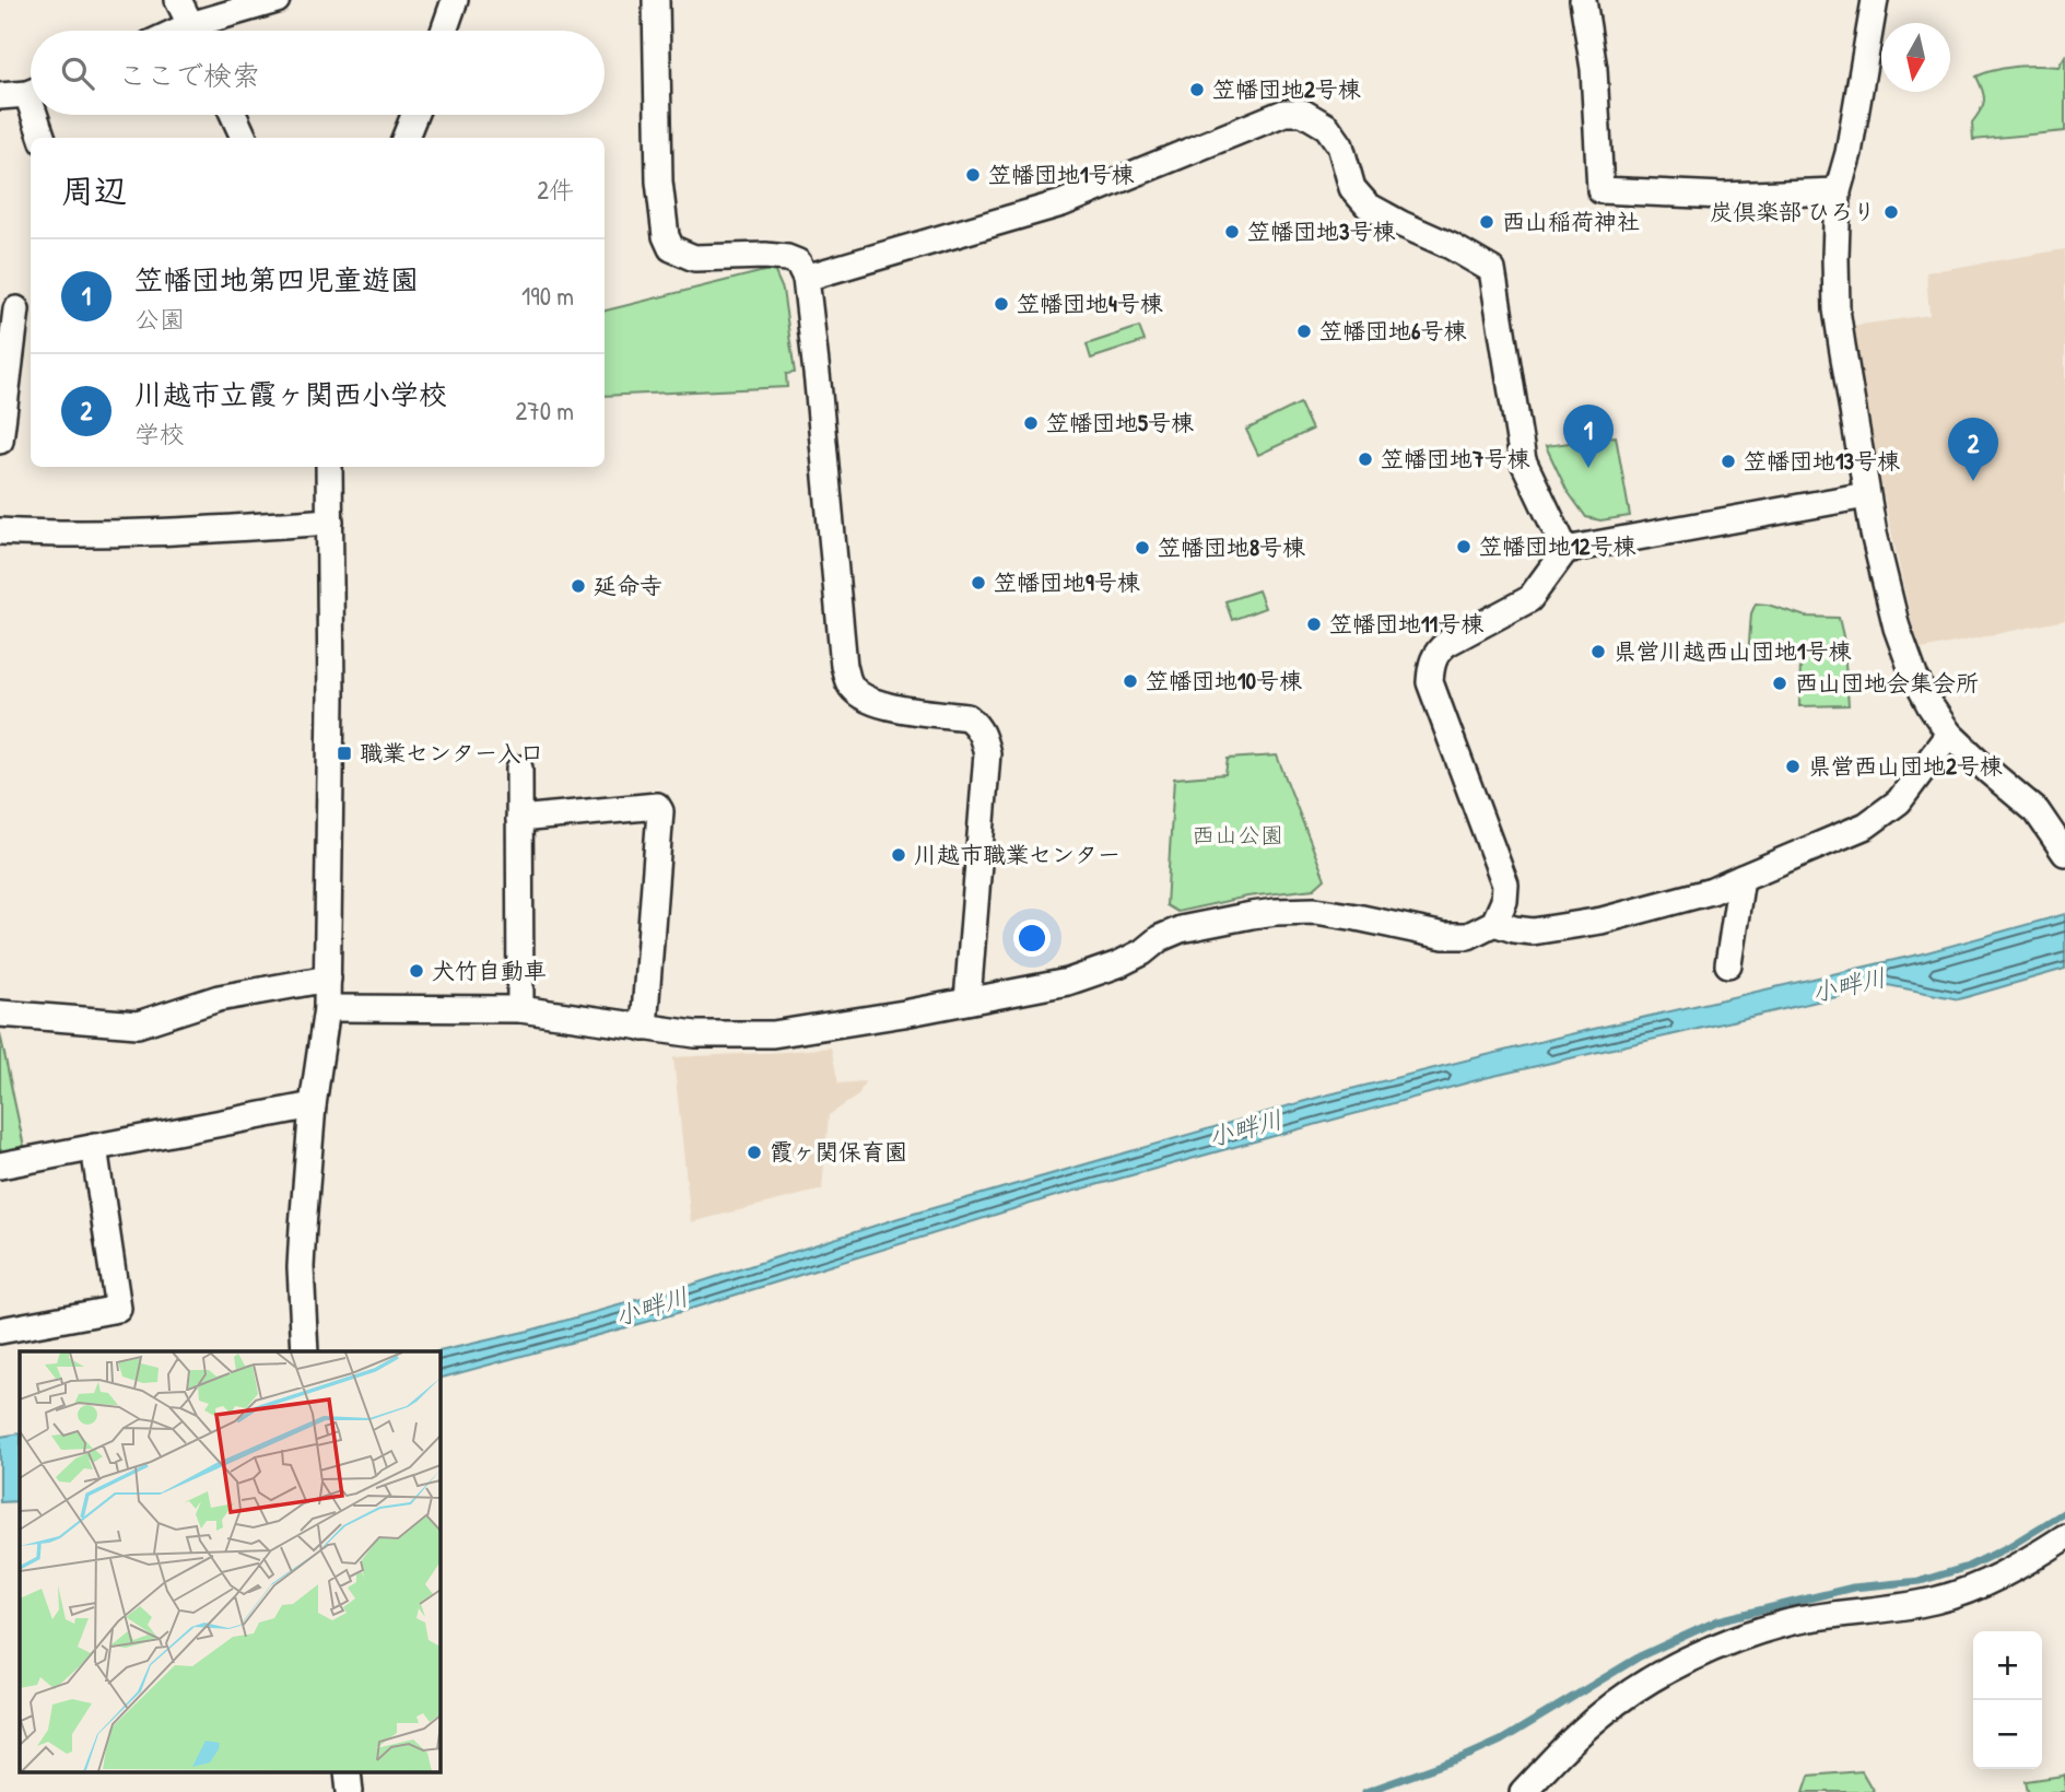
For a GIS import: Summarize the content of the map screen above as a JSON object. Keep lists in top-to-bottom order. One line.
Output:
{"water":["小畔川"],"parks":["西山公園"],"places":{"other":["笠幡団地2号棟","笠幡団地1号棟","炭倶楽部 ひろり","西山稲荷神社","笠幡団地3号棟","笠幡団地4号棟","笠幡団地6号棟","笠幡団地5号棟","笠幡団地7号棟","笠幡団地13号棟","笠幡団地12号棟","笠幡団地8号棟","笠幡団地9号棟","延命寺","笠幡団地11号棟","県営川越西山団地1号棟","笠幡団地10号棟","西山団地会集会所","県営西山団地2号棟","川越市職業センター","犬竹自動車","霞ヶ関保育園"],"transit":["職業センター入口"]},"north":"bottom","page":{"search":"ここで検索","heading":["周辺","2件"],"list":[{"mark":"1","name":"笠幡団地第四児童遊園","note":"公園","value":"190 m"},{"mark":"2","name":"川越市立霞ヶ関西小学校","note":"学校","value":"270 m"}],"pins":["1","2"],"map_buttons":["+","−"]}}
